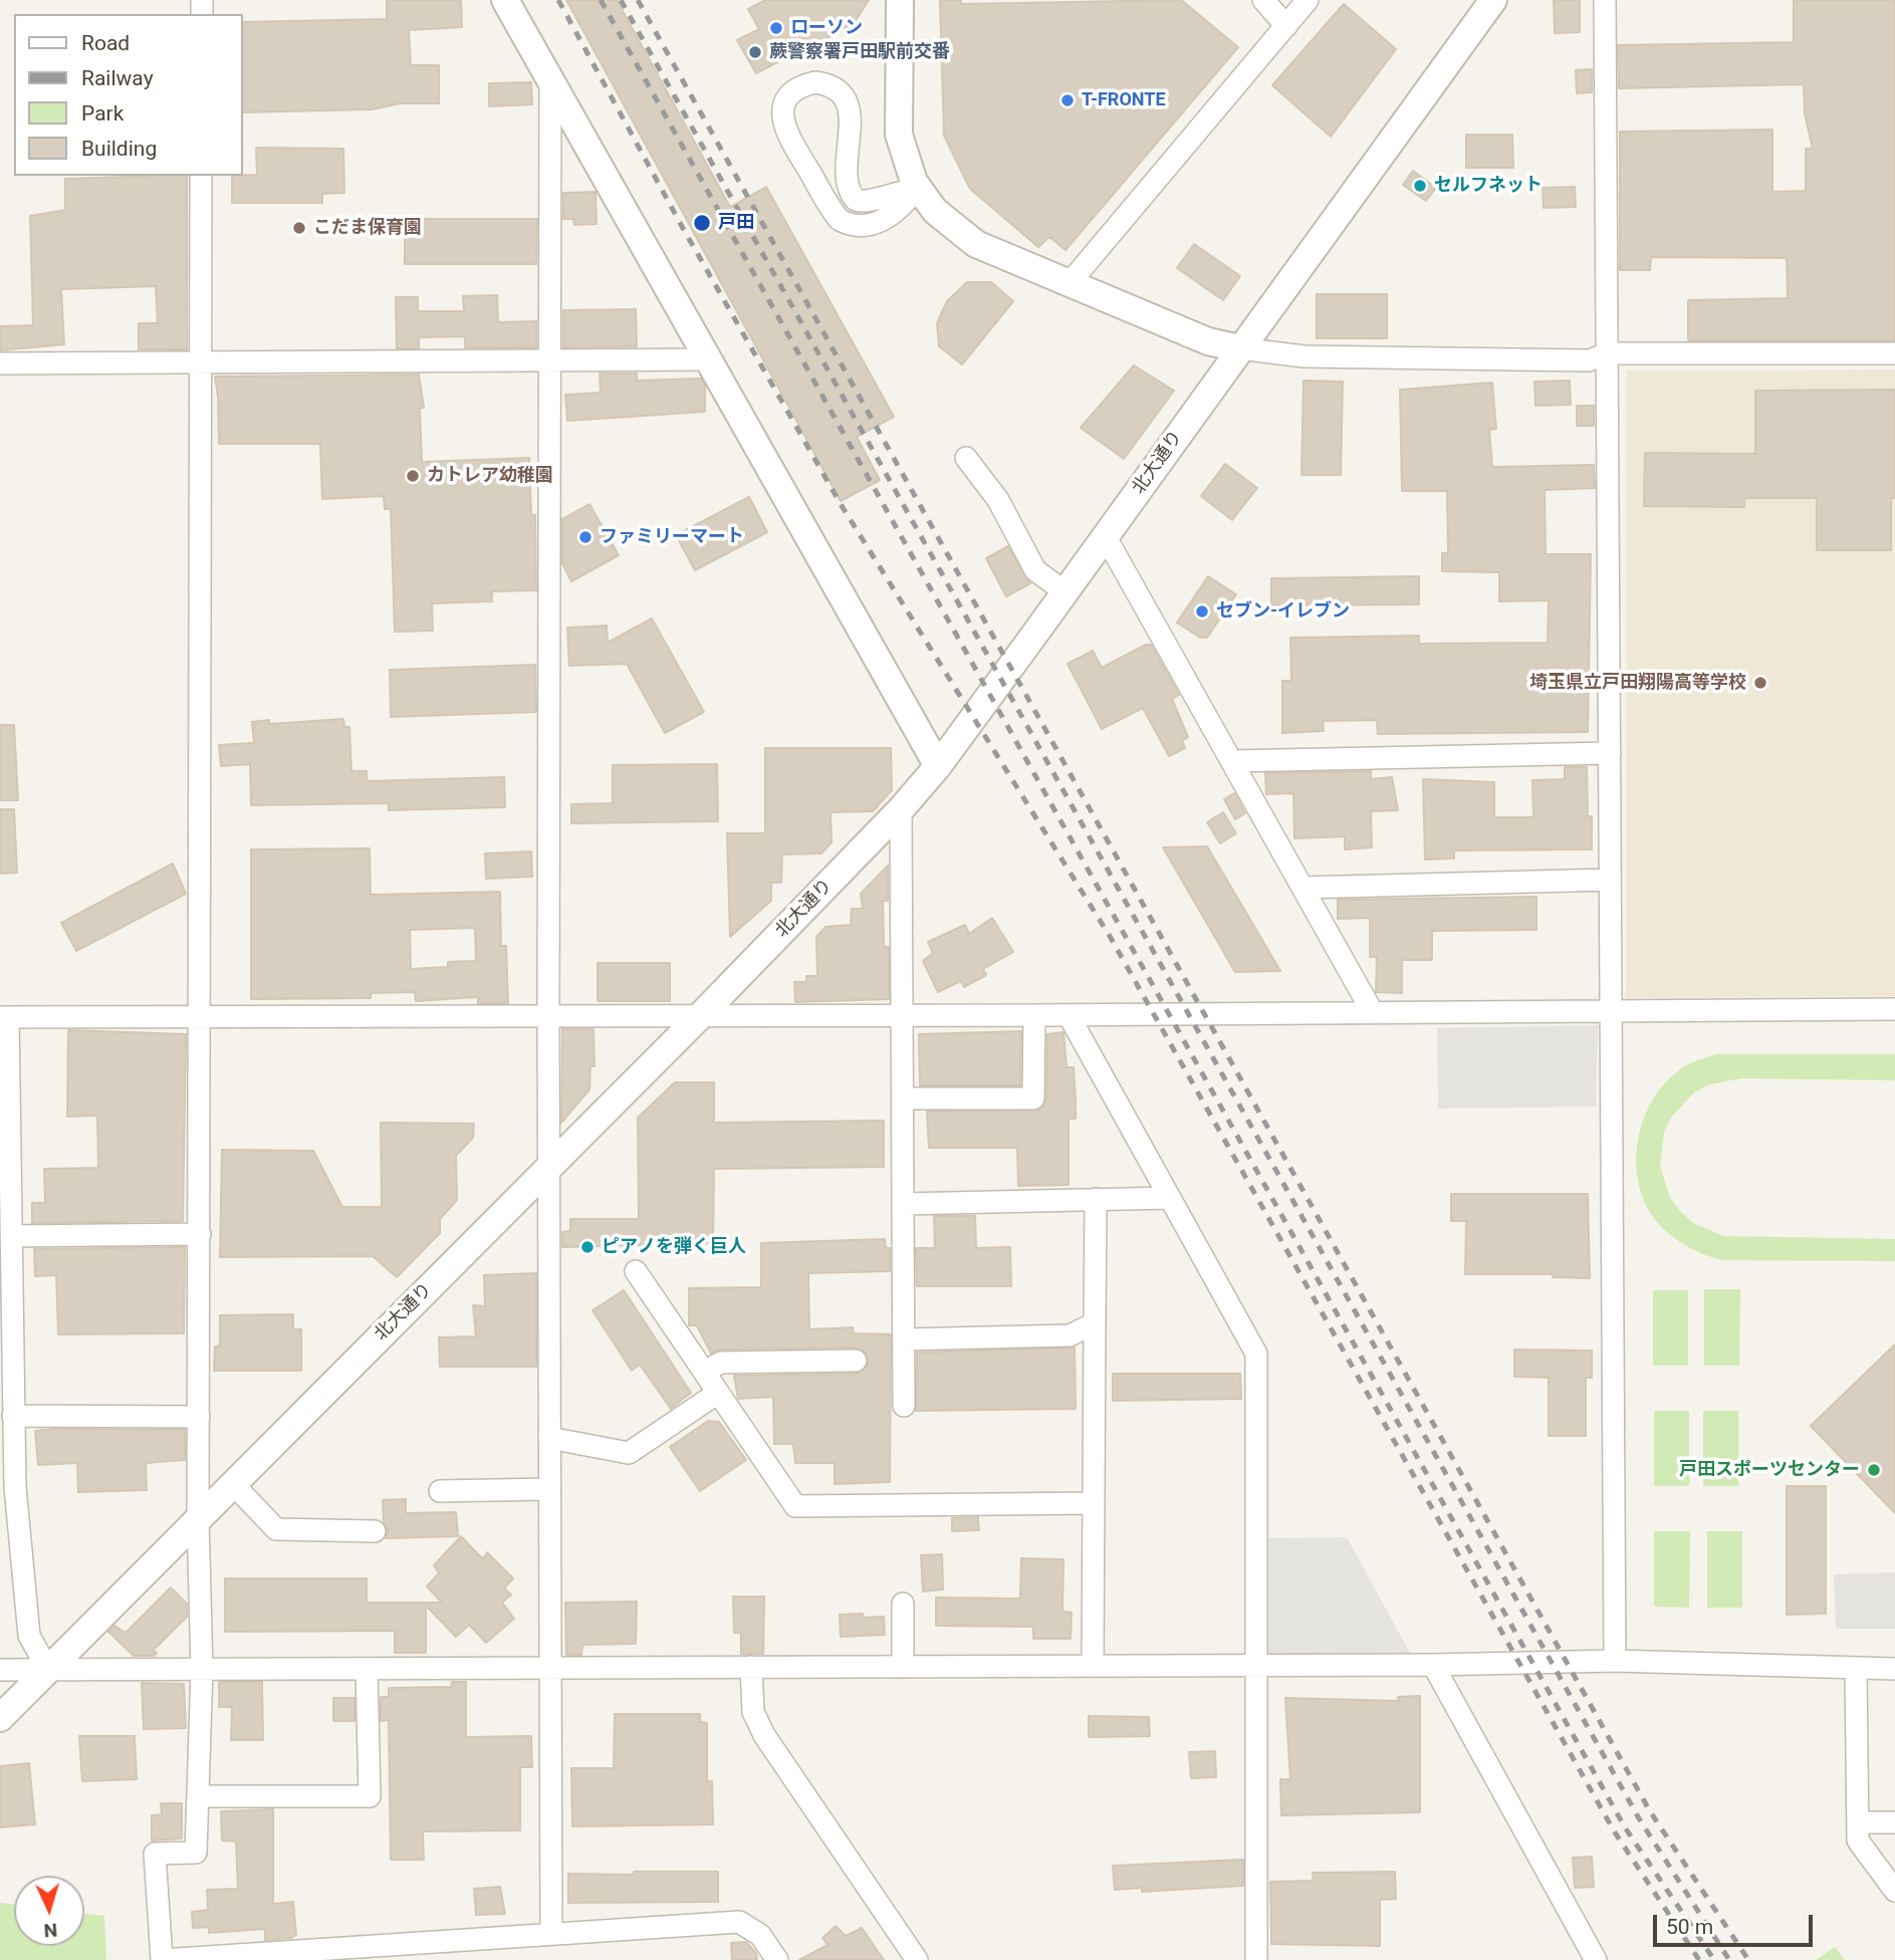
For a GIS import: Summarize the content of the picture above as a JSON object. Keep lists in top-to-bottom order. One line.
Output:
{"streets":{"street":["北大通り"]},"places":["ローソン","蕨警察署戸田駅前交番","T-FRONTE","セルフネット","戸田","こだま保育園","カトレア幼稚園","ファミリーマート","セブン-イレブン","埼玉県立戸田翔陽高等学校","ピアノを弾く巨人","戸田スポーツセンター"],"legend":["Road","Railway","Park","Building"],"scale_bar":"50 m","north":"bottom"}
